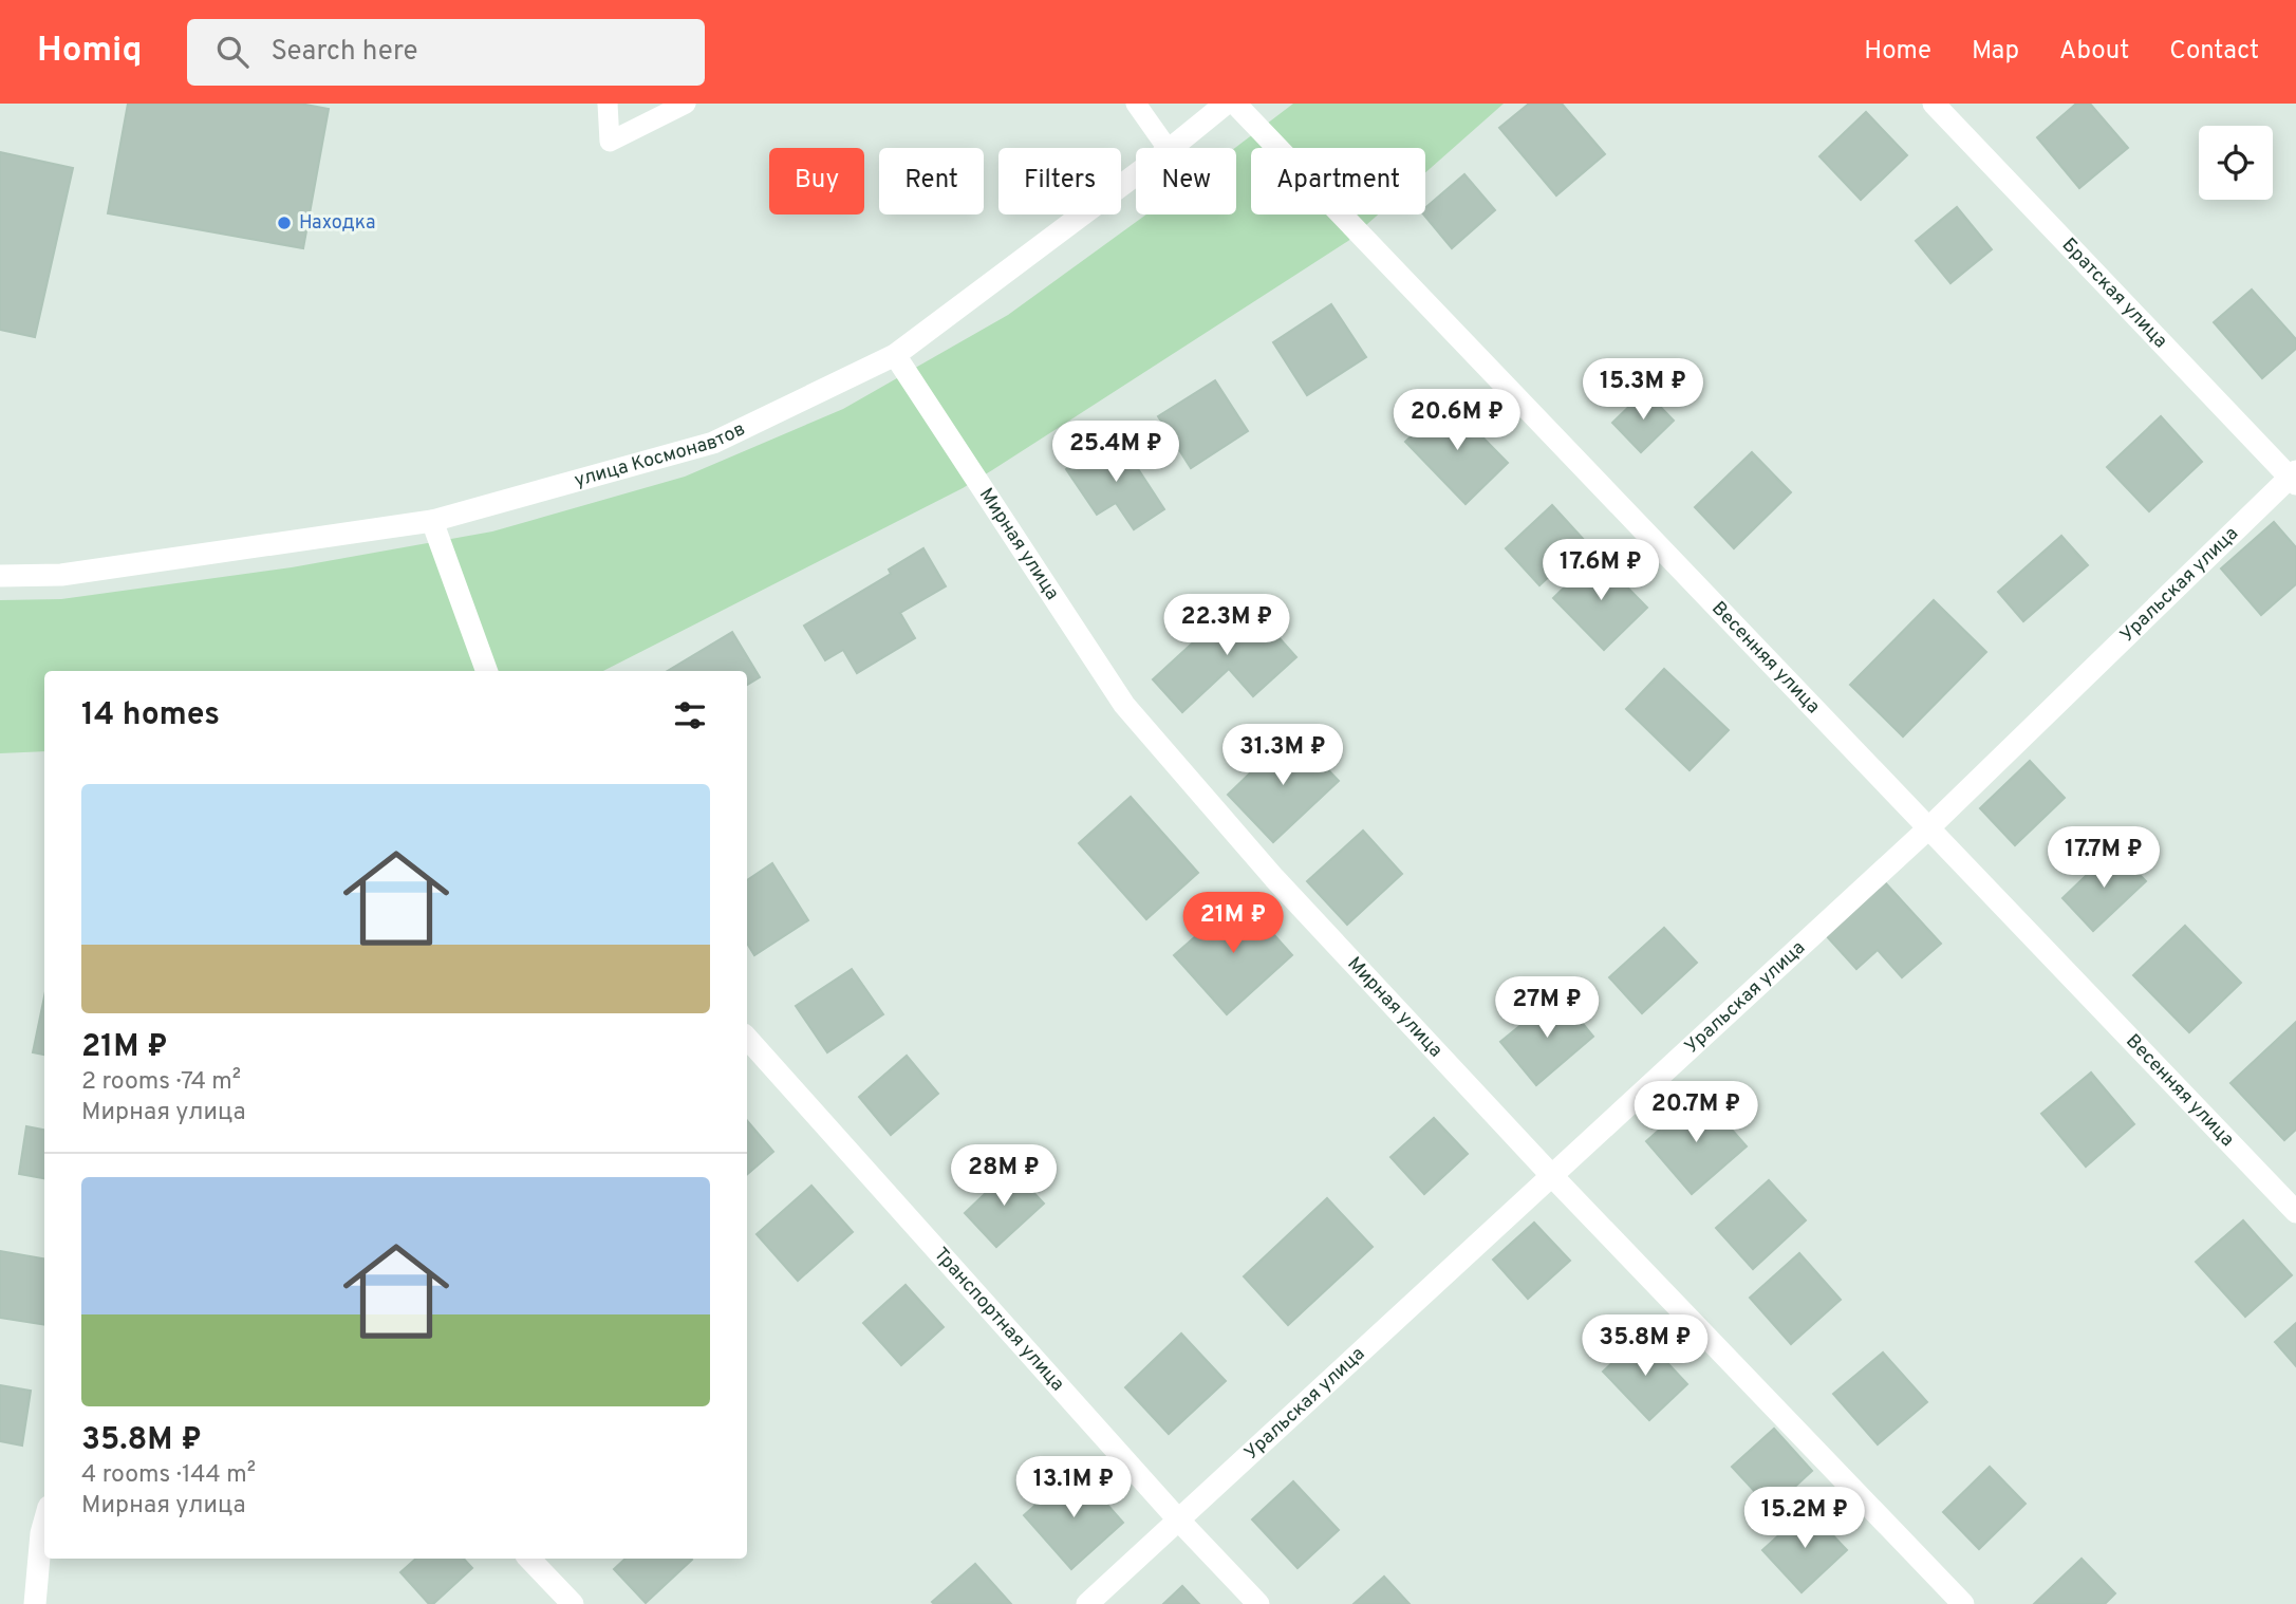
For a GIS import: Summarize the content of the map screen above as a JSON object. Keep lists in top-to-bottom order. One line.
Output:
{"streets":{"street":["Братская улица","улица Космонавтов","Мирная улица","Уральская улица","Весенняя улица","Транспортная улица"]},"crossings":[["Братская улица","Уральская улица"],["улица Космонавтов","Мирная улица"],["Мирная улица","Уральская улица"],["Уральская улица","Весенняя улица"],["Уральская улица","Транспортная улица"]],"places":["Находка"],"page":{"header":"Homiq","search":"Search here","nav":["Home","Map","About","Contact"],"chip":["Buy","Rent","Filters","New","Apartment"],"price":["15.3M ₽","20.6M ₽","25.4M ₽","17.6M ₽","22.3M ₽","31.3M ₽","17.7M ₽","21M ₽","27M ₽","20.7M ₽","28M ₽","35.8M ₽","13.1M ₽","15.2M ₽"],"heading":"14 homes","list":[{"name":"21M ₽","note":"2 rooms · 74 m² · Мирная улица"},{"name":"35.8M ₽","note":"4 rooms · 144 m² · Мирная улица"}]}}
